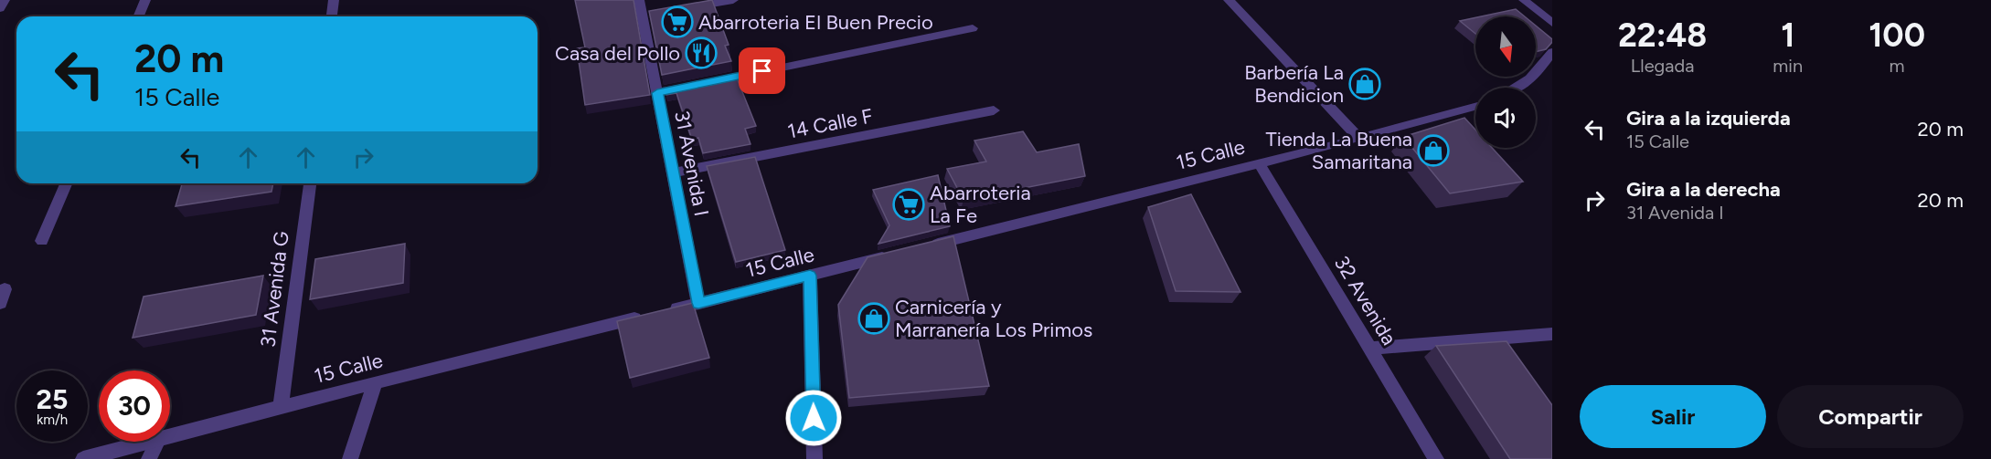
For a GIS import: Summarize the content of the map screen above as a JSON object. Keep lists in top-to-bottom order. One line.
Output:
{"streets":{"street":["14 Calle F","15 Calle","31 Avenida I","31 Avenida G","32 Avenida"]},"crossings":[["14 Calle F","31 Avenida I"],["15 Calle","31 Avenida I"],["15 Calle","31 Avenida G"],["15 Calle","32 Avenida"]],"places":{"supermarket":["Abarroteria El Buen Precio","Abarroteria La Fe"],"restaurant":["Casa del Pollo"],"shop":["Barbería La Bendicion","Tienda La Buena Samaritana","Carnicería y Marranería Los Primos"]},"north":"bottom","page":{"eta":["22:48","Llegada","1","min","100","m"],"turn":["20 m","15 Calle"],"list":[{"name":"Gira a la izquierda","note":"15 Calle","value":"20 m"},{"name":"Gira a la derecha","note":"31 Avenida I","value":"20 m"}],"speed":"25 km/h","limit":"30","buttons":["Salir","Compartir"]}}
